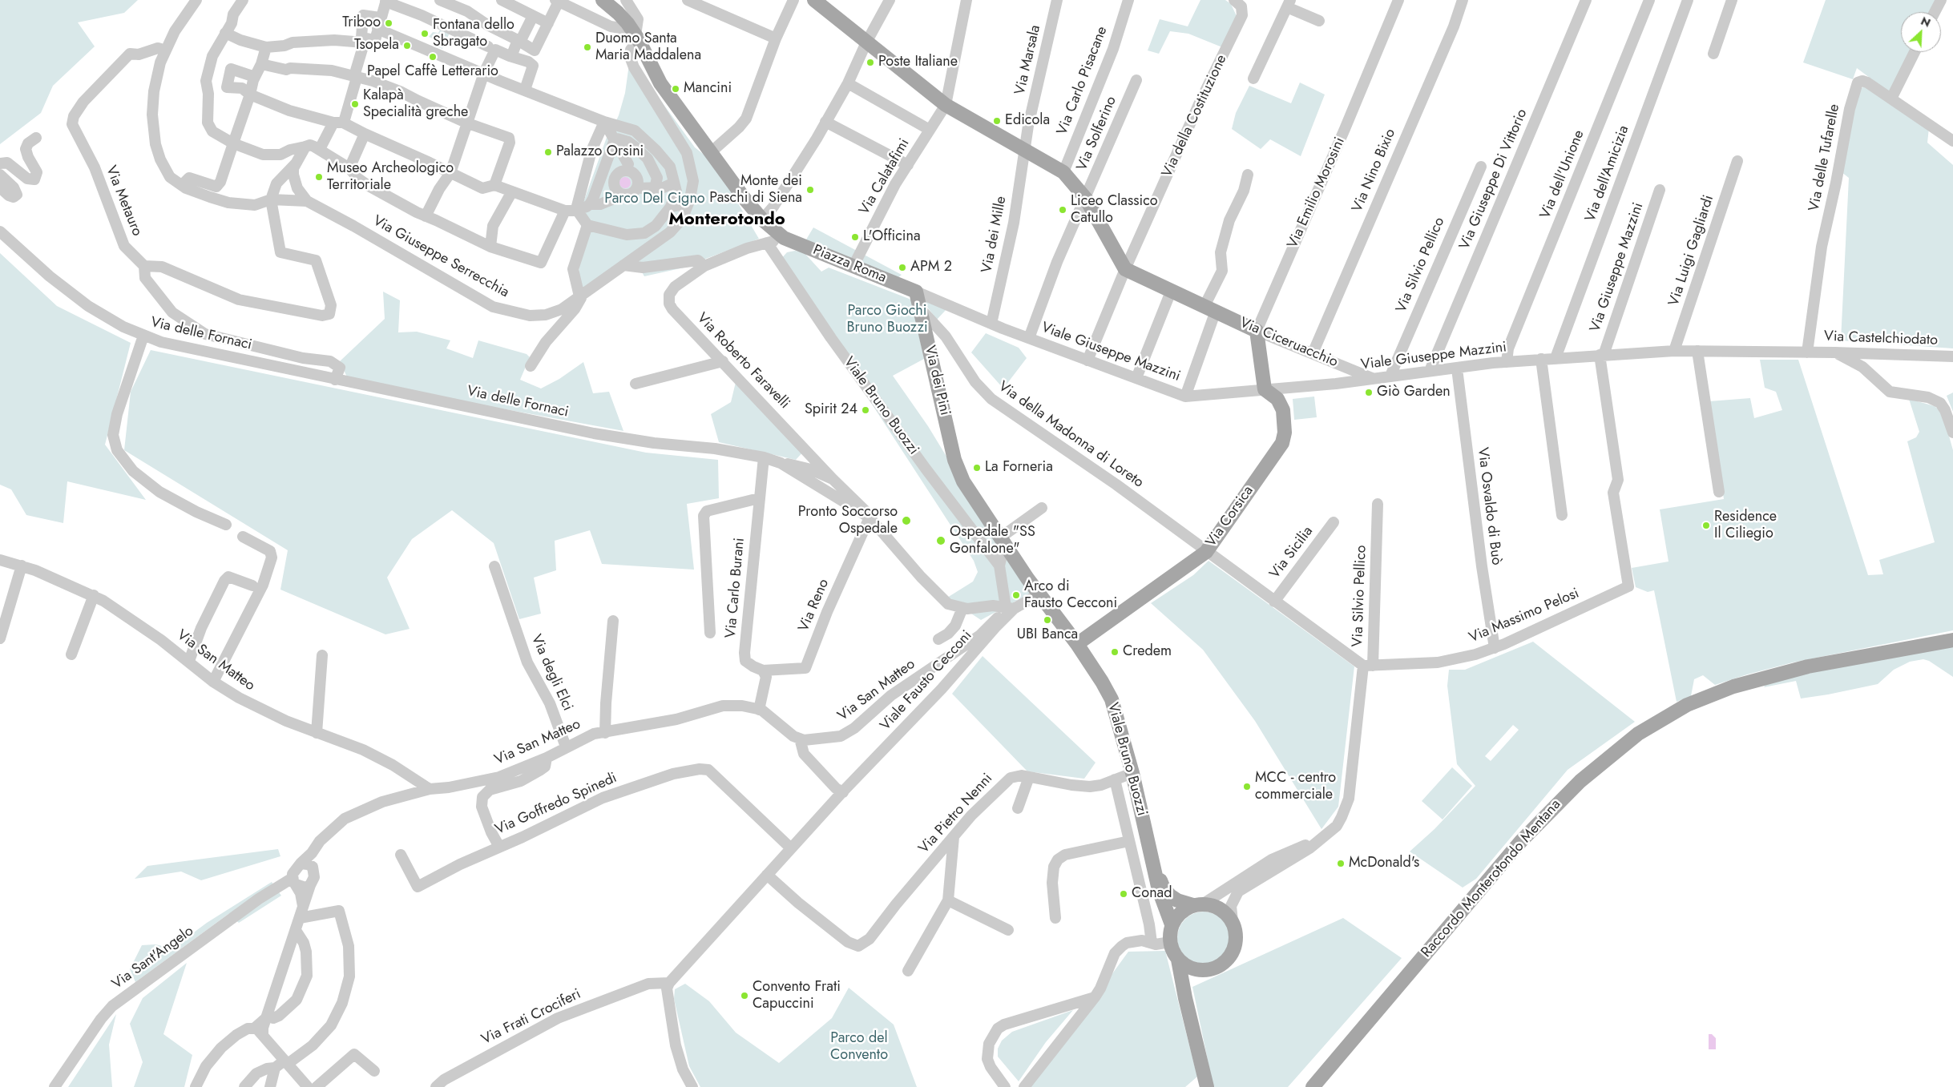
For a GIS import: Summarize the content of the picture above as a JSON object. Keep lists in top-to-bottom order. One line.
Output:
{"streets":{"main road":["Piazza Roma","Via Ciceruacchio","Via dei Pini","Viale Bruno Buozzi","Via Corsica","Raccordo Monterotondo Mentana"],"street":["Via Marsala","Via Carlo Pisacane","Via della Costituzione","Via Solferino","Via delle Tufarelle","Via Nino Bixio","Via dell'Amicizia","Via dell'Unione","Via Calatafimi","Via Giuseppe Di Vittorio","Via Emilio Morosini","Via Metauro","Via dei Mille","Via Luigi Gagliardi","Via Giuseppe Serrecchia","Via Silvio Pellico","Via Giuseppe Mazzini","Via delle Fornaci","Via Castelchiodato","Viale Giuseppe Mazzini","Via Roberto Faravelli","Via della Madonna di Loreto","Via Osvaldo di Buò","Via Sicilia","Via Carlo Burani","Via Reno","Via Massimo Pelosi","Via San Matteo","Via degli Elci","Viale Fausto Cecconi","Via Goffredo Spinedi","Via Pietro Nenni","Via Sant'Angelo","Via Frati Crociferi"]},"crossings":[["Via Marsala","Via dei Mille"],["Via della Costituzione","Via Ciceruacchio"],["Via della Costituzione","Viale Giuseppe Mazzini"],["Via Solferino","Viale Giuseppe Mazzini"],["Via delle Tufarelle","Via Castelchiodato"],["Via delle Tufarelle","Viale Giuseppe Mazzini"],["Via Nino Bixio","Via Ciceruacchio"],["Via dell'Amicizia","Viale Giuseppe Mazzini"],["Via dell'Unione","Viale Giuseppe Mazzini"],["Via Calatafimi","Piazza Roma"],["Via Giuseppe Di Vittorio","Viale Giuseppe Mazzini"],["Via Emilio Morosini","Via Ciceruacchio"],["Via Metauro","Via delle Fornaci"],["Via dei Mille","Viale Giuseppe Mazzini"],["Via Luigi Gagliardi","Viale Giuseppe Mazzini"],["Via Giuseppe Serrecchia","Piazza Roma"],["Piazza Roma","Viale Giuseppe Mazzini"],["Piazza Roma","Via dei Pini"],["Via Silvio Pellico","Viale Giuseppe Mazzini"],["Via Silvio Pellico","Via Massimo Pelosi"],["Via Giuseppe Mazzini","Viale Giuseppe Mazzini"],["Via Giuseppe Mazzini","Via Massimo Pelosi"],["Via delle Fornaci","Via Carlo Burani"],["Via delle Fornaci","Via Reno"],["Via delle Fornaci","Viale Fausto Cecconi"],["Via Castelchiodato","Viale Giuseppe Mazzini"],["Via Ciceruacchio","Viale Giuseppe Mazzini"],["Viale Giuseppe Mazzini","Via dei Pini"],["Viale Giuseppe Mazzini","Via Osvaldo di Buò"],["Viale Giuseppe Mazzini","Via Corsica"],["Viale Giuseppe Mazzini","Via Massimo Pelosi"],["Via dei Pini","Viale Bruno Buozzi"],["Via dei Pini","Via della Madonna di Loreto"],["Viale Bruno Buozzi","Via Corsica"],["Viale Bruno Buozzi","Viale Fausto Cecconi"],["Viale Bruno Buozzi","Via Pietro Nenni"],["Via della Madonna di Loreto","Via Corsica"],["Via Osvaldo di Buò","Via Massimo Pelosi"],["Via Carlo Burani","Via Reno"],["Via San Matteo","Via degli Elci"],["Via San Matteo","Viale Fausto Cecconi"],["Via San Matteo","Via Sant'Angelo"],["Viale Fausto Cecconi","Via Goffredo Spinedi"],["Viale Fausto Cecconi","Via Pietro Nenni"],["Viale Fausto Cecconi","Via Frati Crociferi"]],"districts":["Monterotondo"],"parks":["Parco Del Cigno","Parco Giochi Bruno Buozzi","Parco del Convento"],"places":["Triboo","Fontana dello Sbragato","Tsopela","Duomo Santa Maria Maddalena","Papel Caffè Letterario","Poste Italiane","Mancini","Kalapà Specialità greche","Edicola","Palazzo Orsini","Museo Archeologico Territoriale","Monte dei Paschi di Siena","Liceo Classico Catullo","L'Officina","APM 2","Giò Garden","Spirit 24","La Forneria","Pronto Soccorso Ospedale","Residence Il Ciliegio","Ospedale \"SS Gonfalone\"","Arco di Fausto Cecconi","UBI Banca","Credem","MCC - centro commerciale","McDonald's","Conad","Convento Frati Capuccini"],"north":"top right"}
